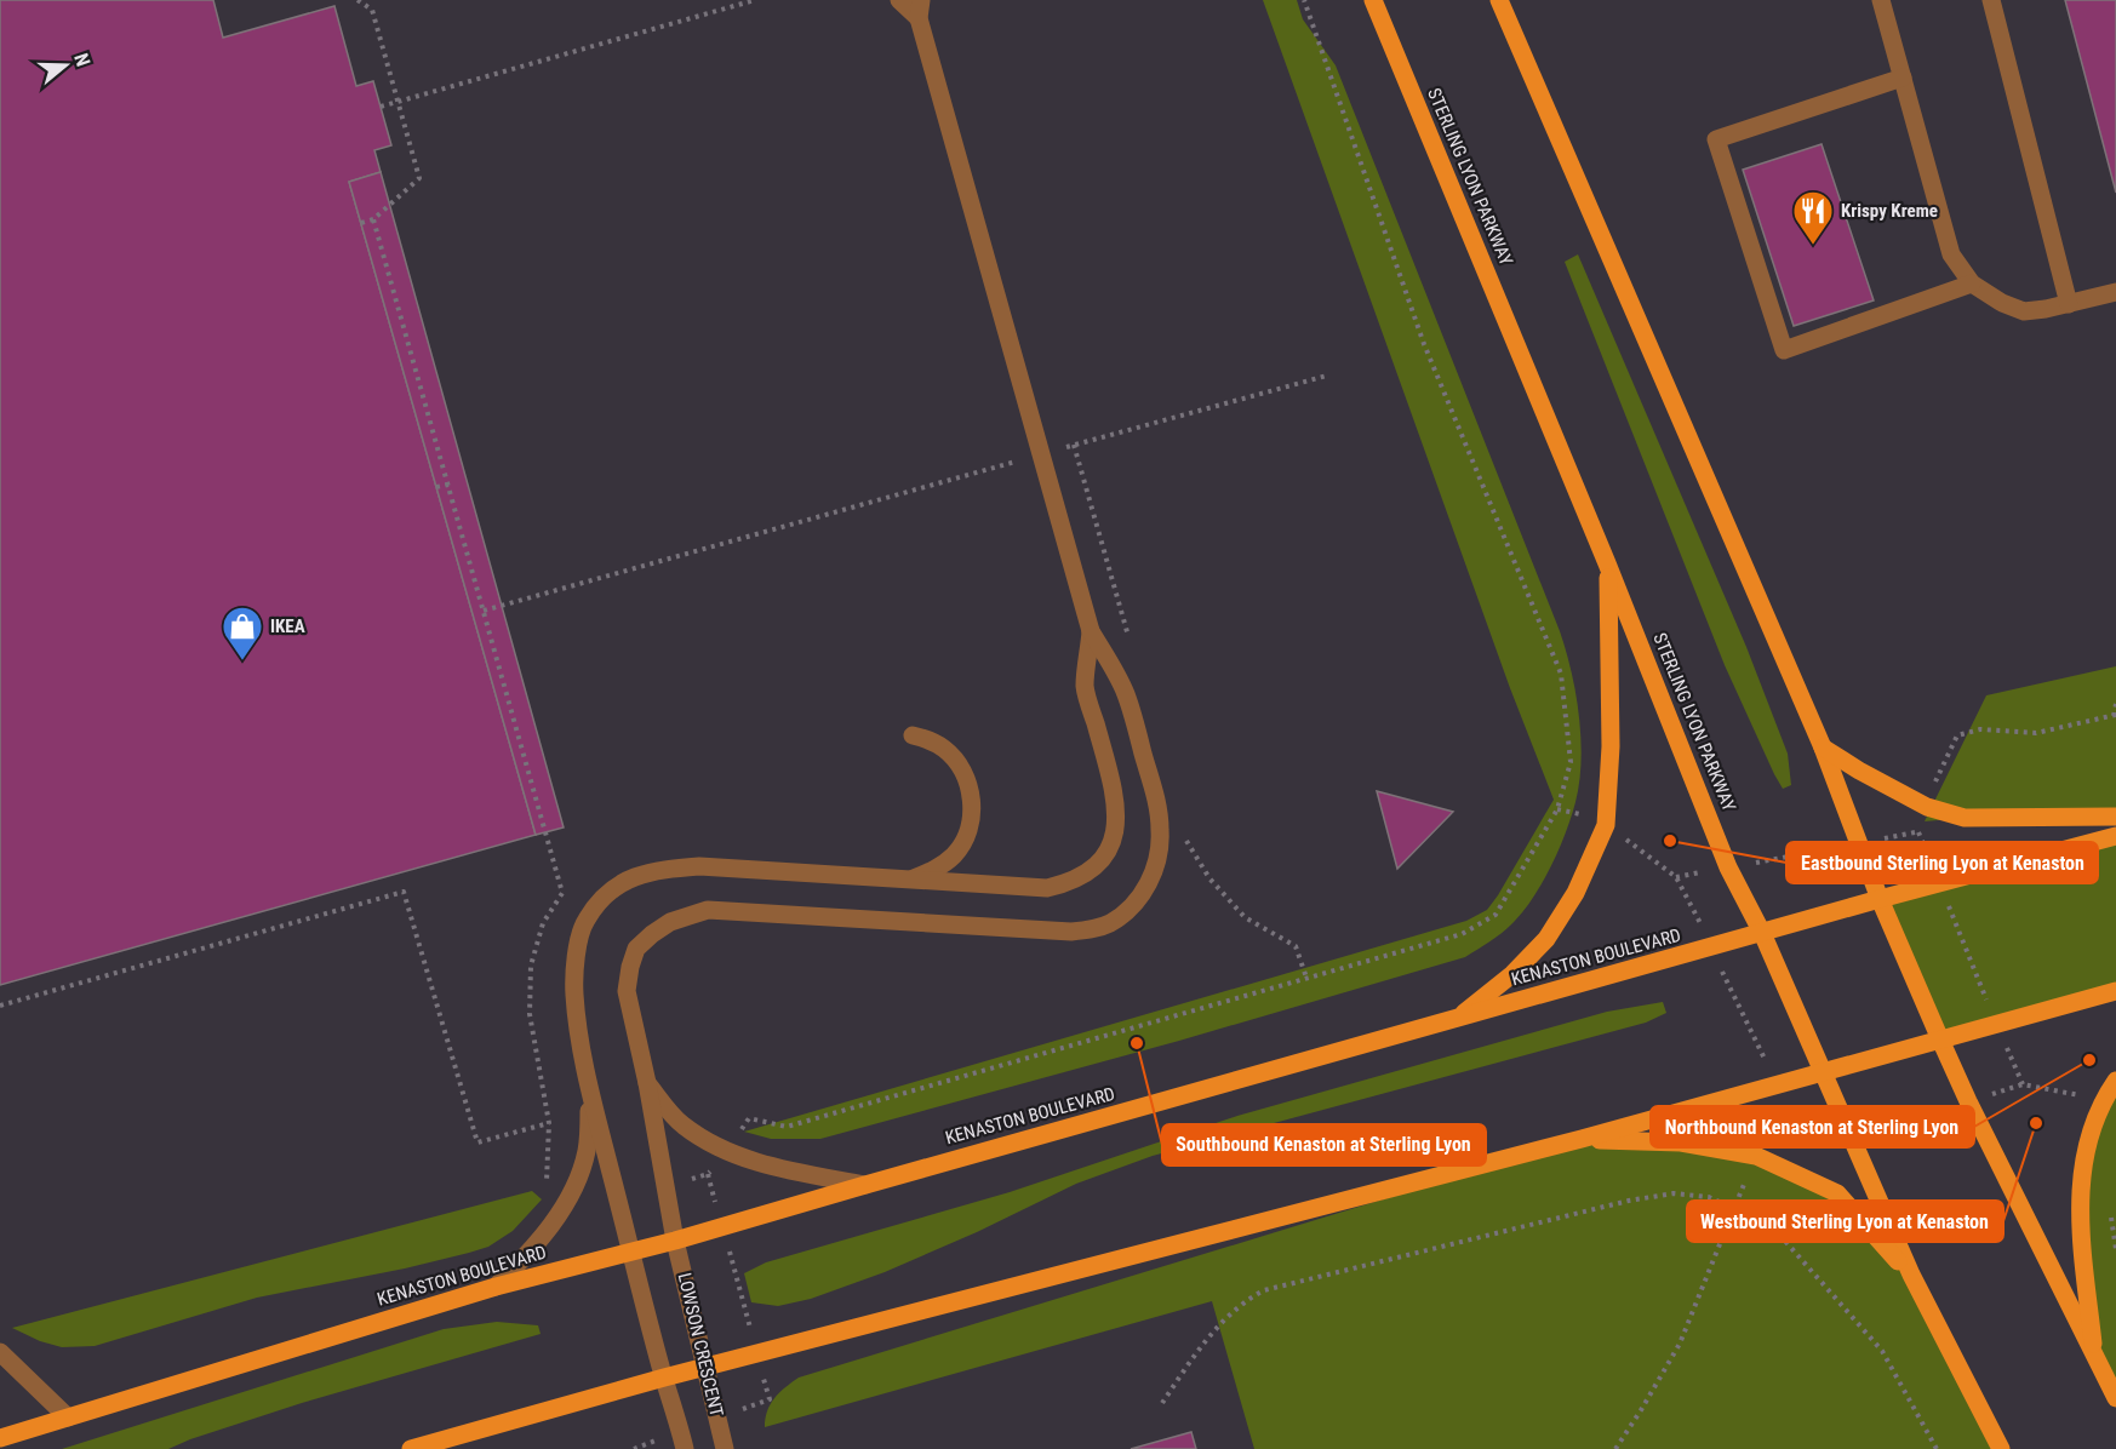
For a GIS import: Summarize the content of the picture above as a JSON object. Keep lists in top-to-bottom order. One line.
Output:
{"streets":{"main road":["STERLING LYON PARKWAY","KENASTON BOULEVARD"],"street":["LOWSON CRESCENT"]},"crossings":[["STERLING LYON PARKWAY","KENASTON BOULEVARD"],["KENASTON BOULEVARD","LOWSON CRESCENT"]],"places":{"restaurant":["Krispy Kreme"],"shop":["IKEA"],"other":["Eastbound Sterling Lyon at Kenaston","Southbound Kenaston at Sterling Lyon","Northbound Kenaston at Sterling Lyon","Westbound Sterling Lyon at Kenaston"]},"north":"right"}
